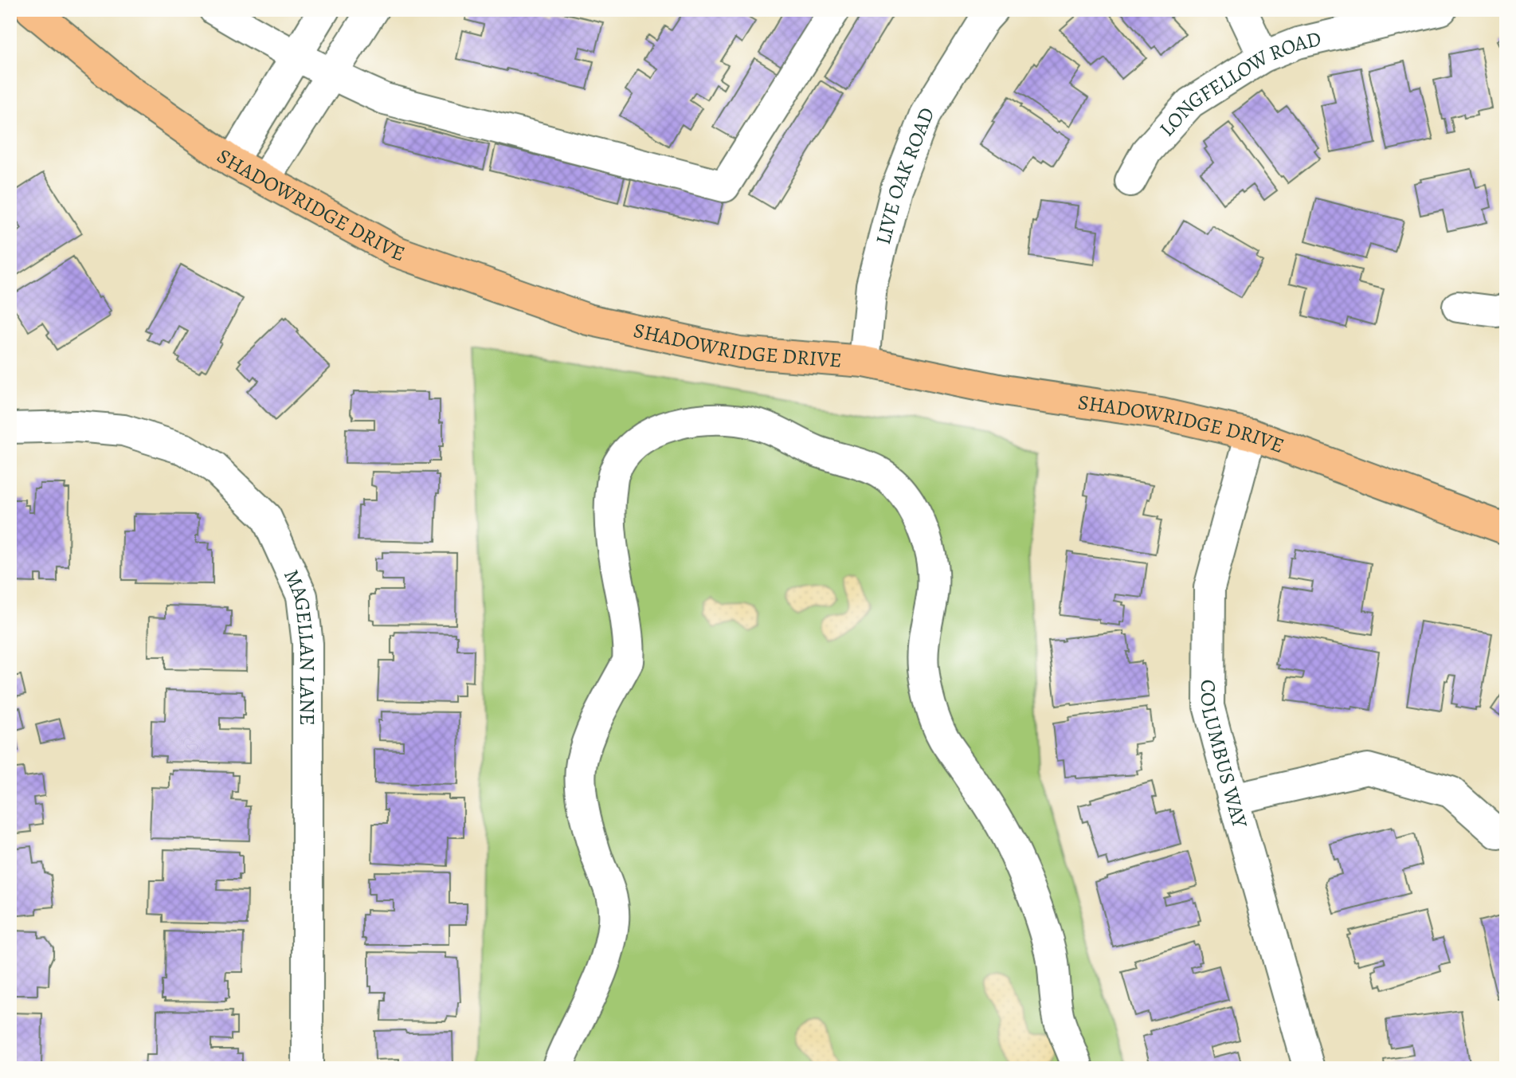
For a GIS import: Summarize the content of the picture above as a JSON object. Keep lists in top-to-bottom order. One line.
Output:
{"streets":{"main road":["SHADOWRIDGE DRIVE"],"street":["LONGFELLOW ROAD","LIVE OAK ROAD","MAGELLAN LANE","COLUMBUS WAY"]},"crossings":[["LIVE OAK ROAD","SHADOWRIDGE DRIVE"],["SHADOWRIDGE DRIVE","COLUMBUS WAY"]]}
